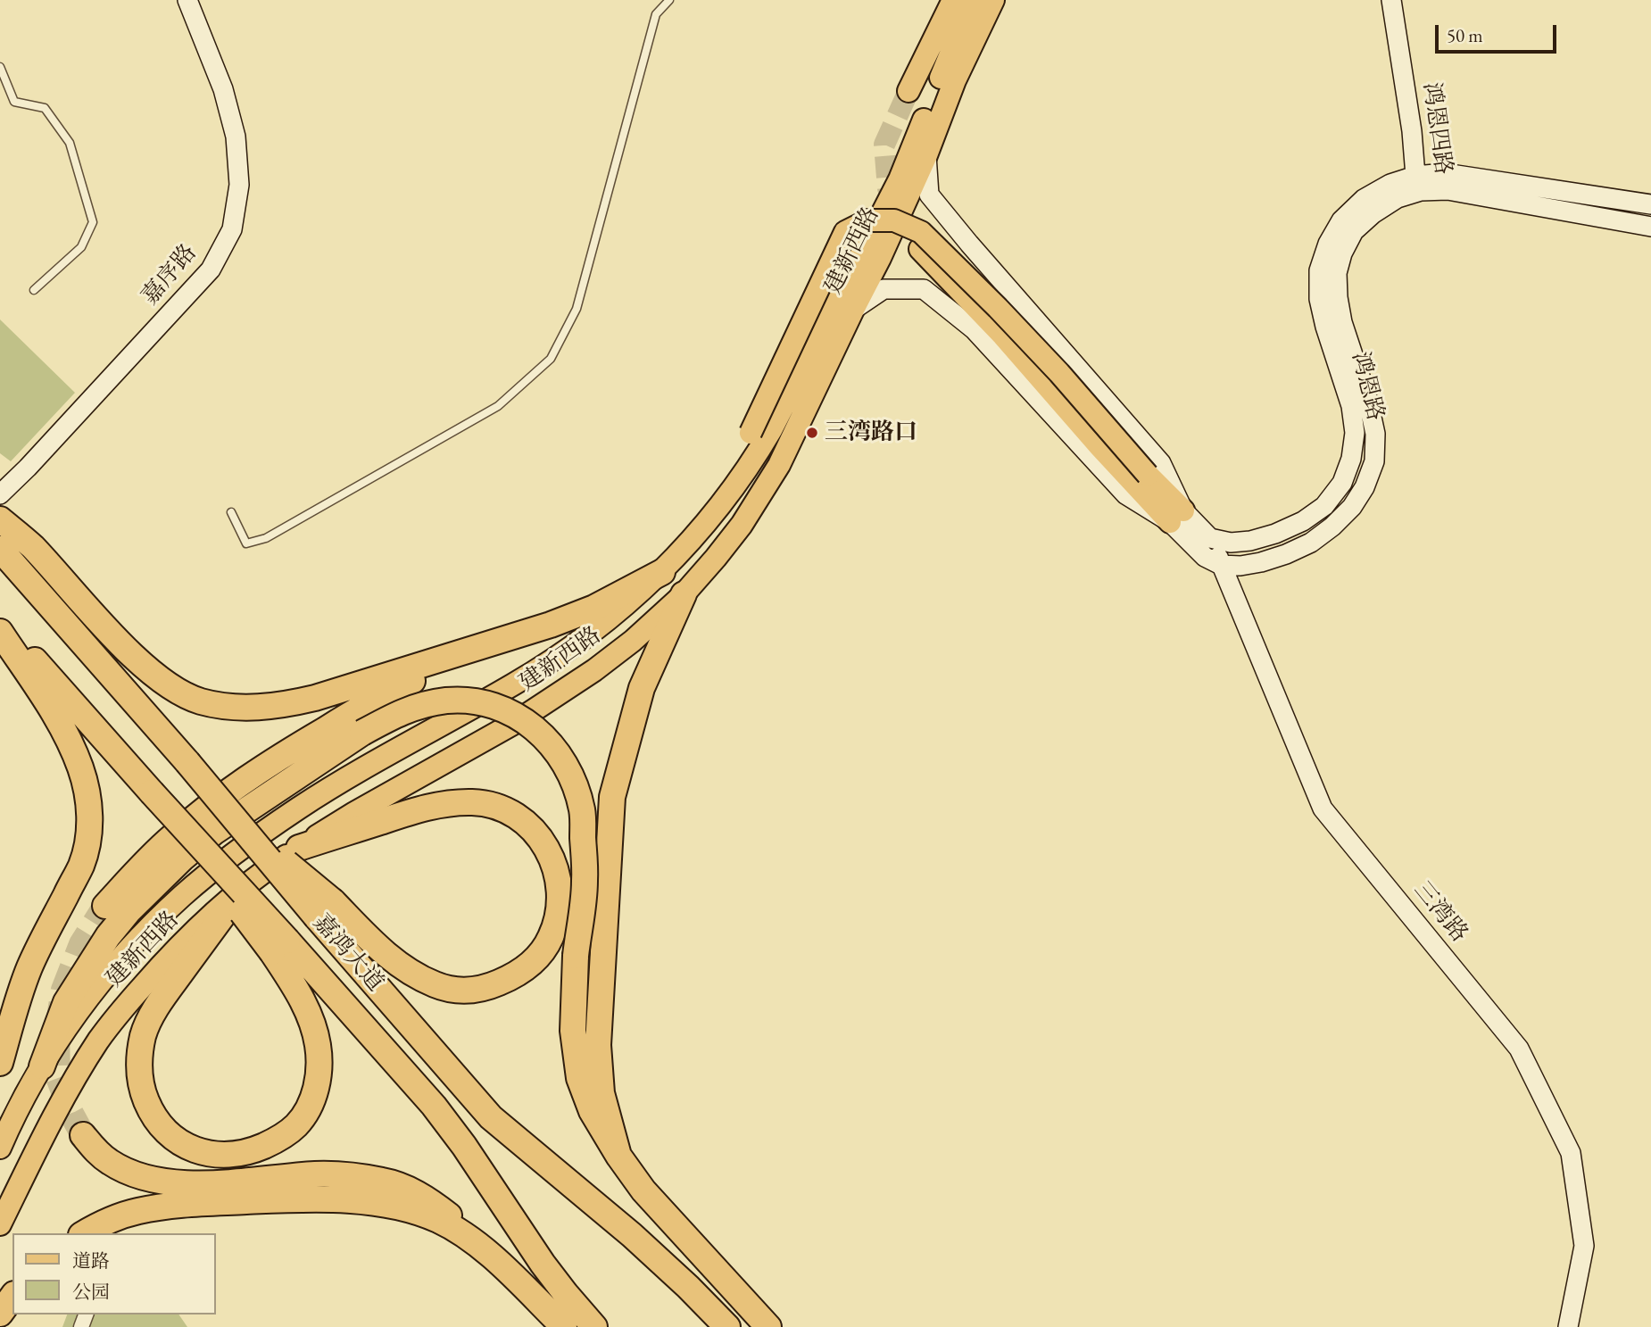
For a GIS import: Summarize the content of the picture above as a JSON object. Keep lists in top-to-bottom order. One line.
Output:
{"streets":{"highway":["嘉鸿大道"],"main road":["鸿恩四路","建新西路","嘉序路","鸿恩路","三湾路"]},"crossings":[["鸿恩四路","鸿恩路"],["鸿恩路","三湾路"]],"places":["三湾路口"],"legend":["道路","公园"],"scale_bar":"50 m"}
